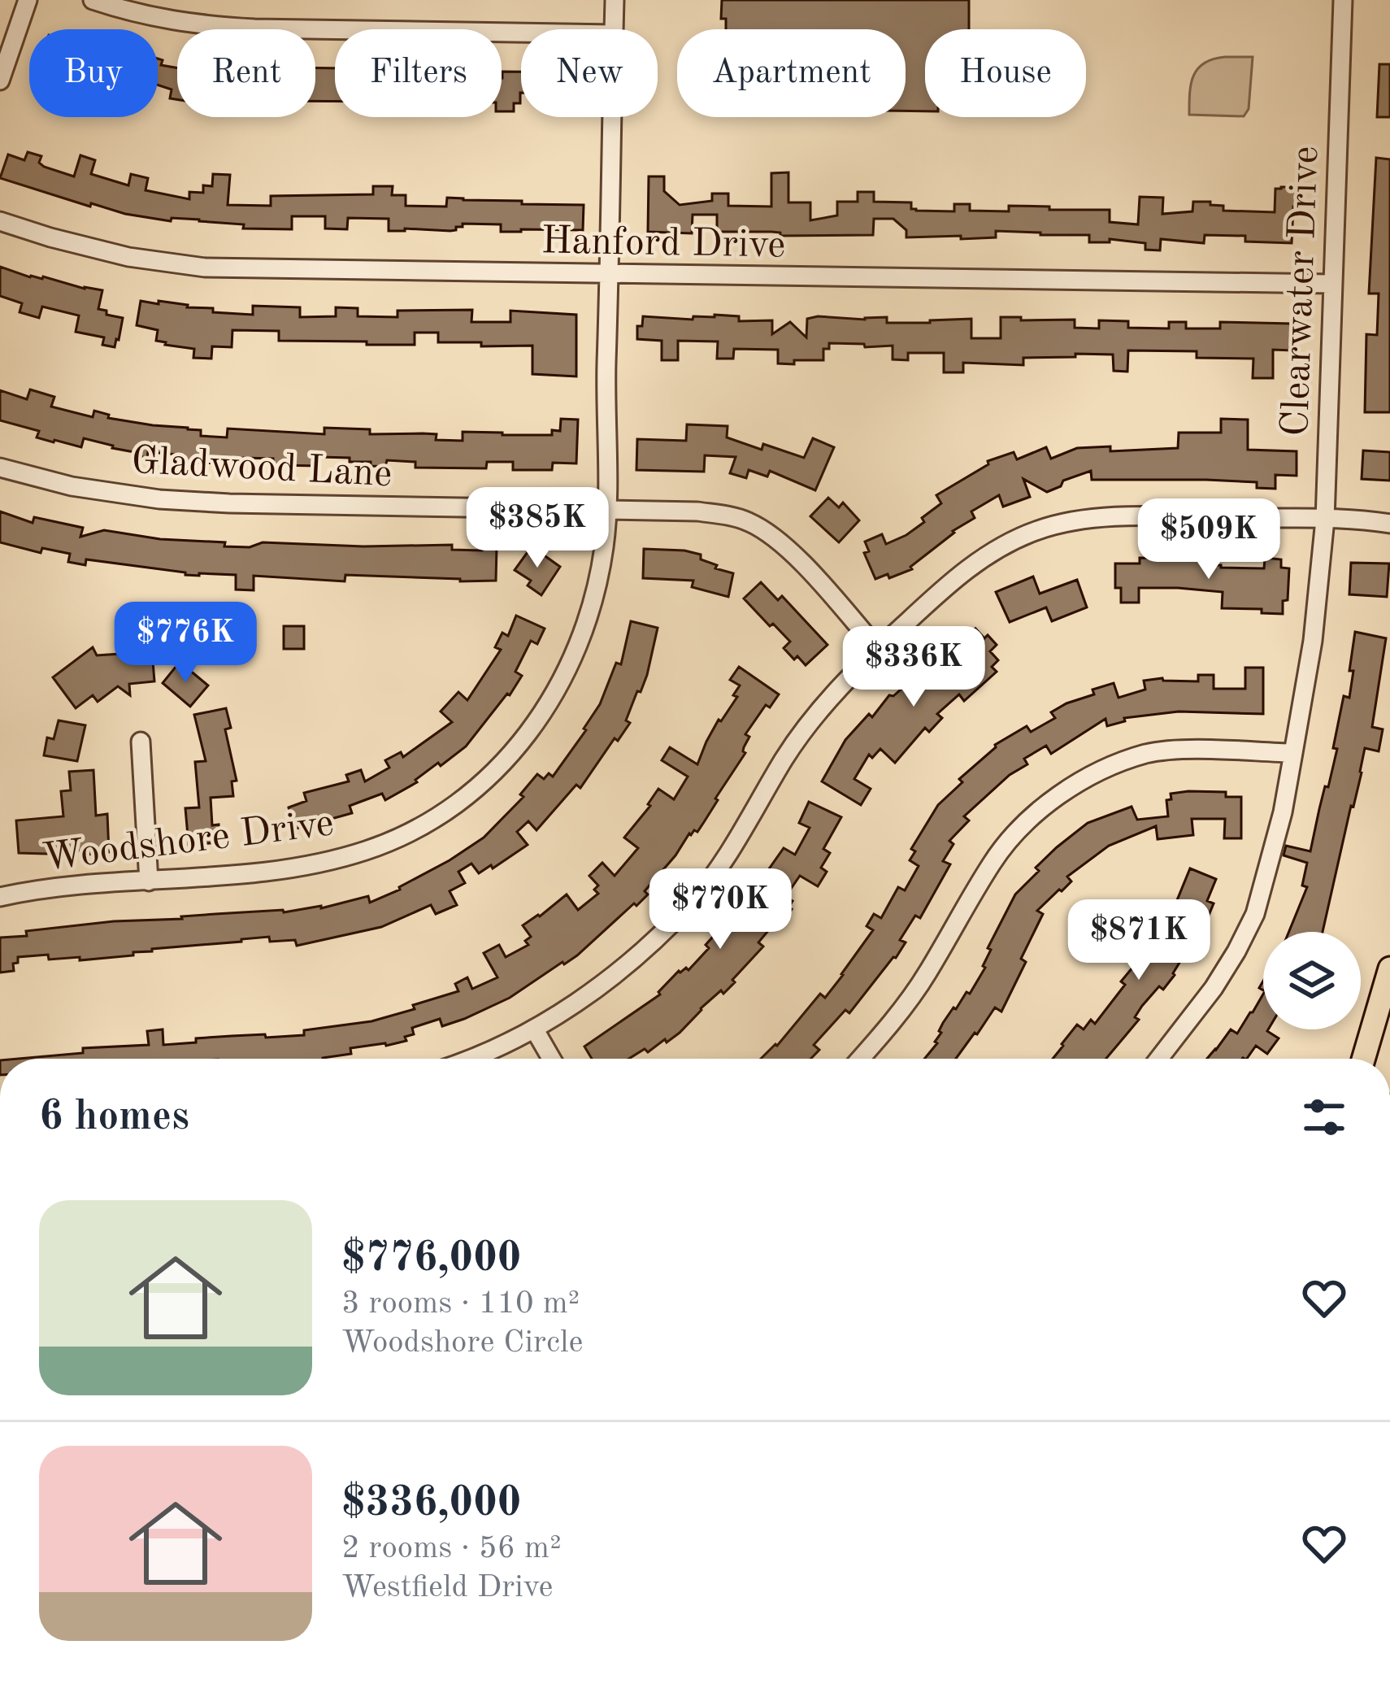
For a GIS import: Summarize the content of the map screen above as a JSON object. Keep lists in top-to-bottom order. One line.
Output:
{"streets":{"street":["Hanford Drive","Clearwater Drive","Gladwood Lane","Woodshore Drive"]},"crossings":[["Hanford Drive","Clearwater Drive"],["Hanford Drive","Woodshore Drive"],["Gladwood Lane","Woodshore Drive"]],"page":{"chip":["Buy","Rent","Filters","New","Apartment","House"],"price":["$385K","$509K","$776K","$336K","$770K","$871K"],"heading":"6 homes","list":[{"name":"$776,000","note":"3 rooms · 110 m² · Woodshore Circle"},{"name":"$336,000","note":"2 rooms · 56 m² · Westfield Drive"}]}}
